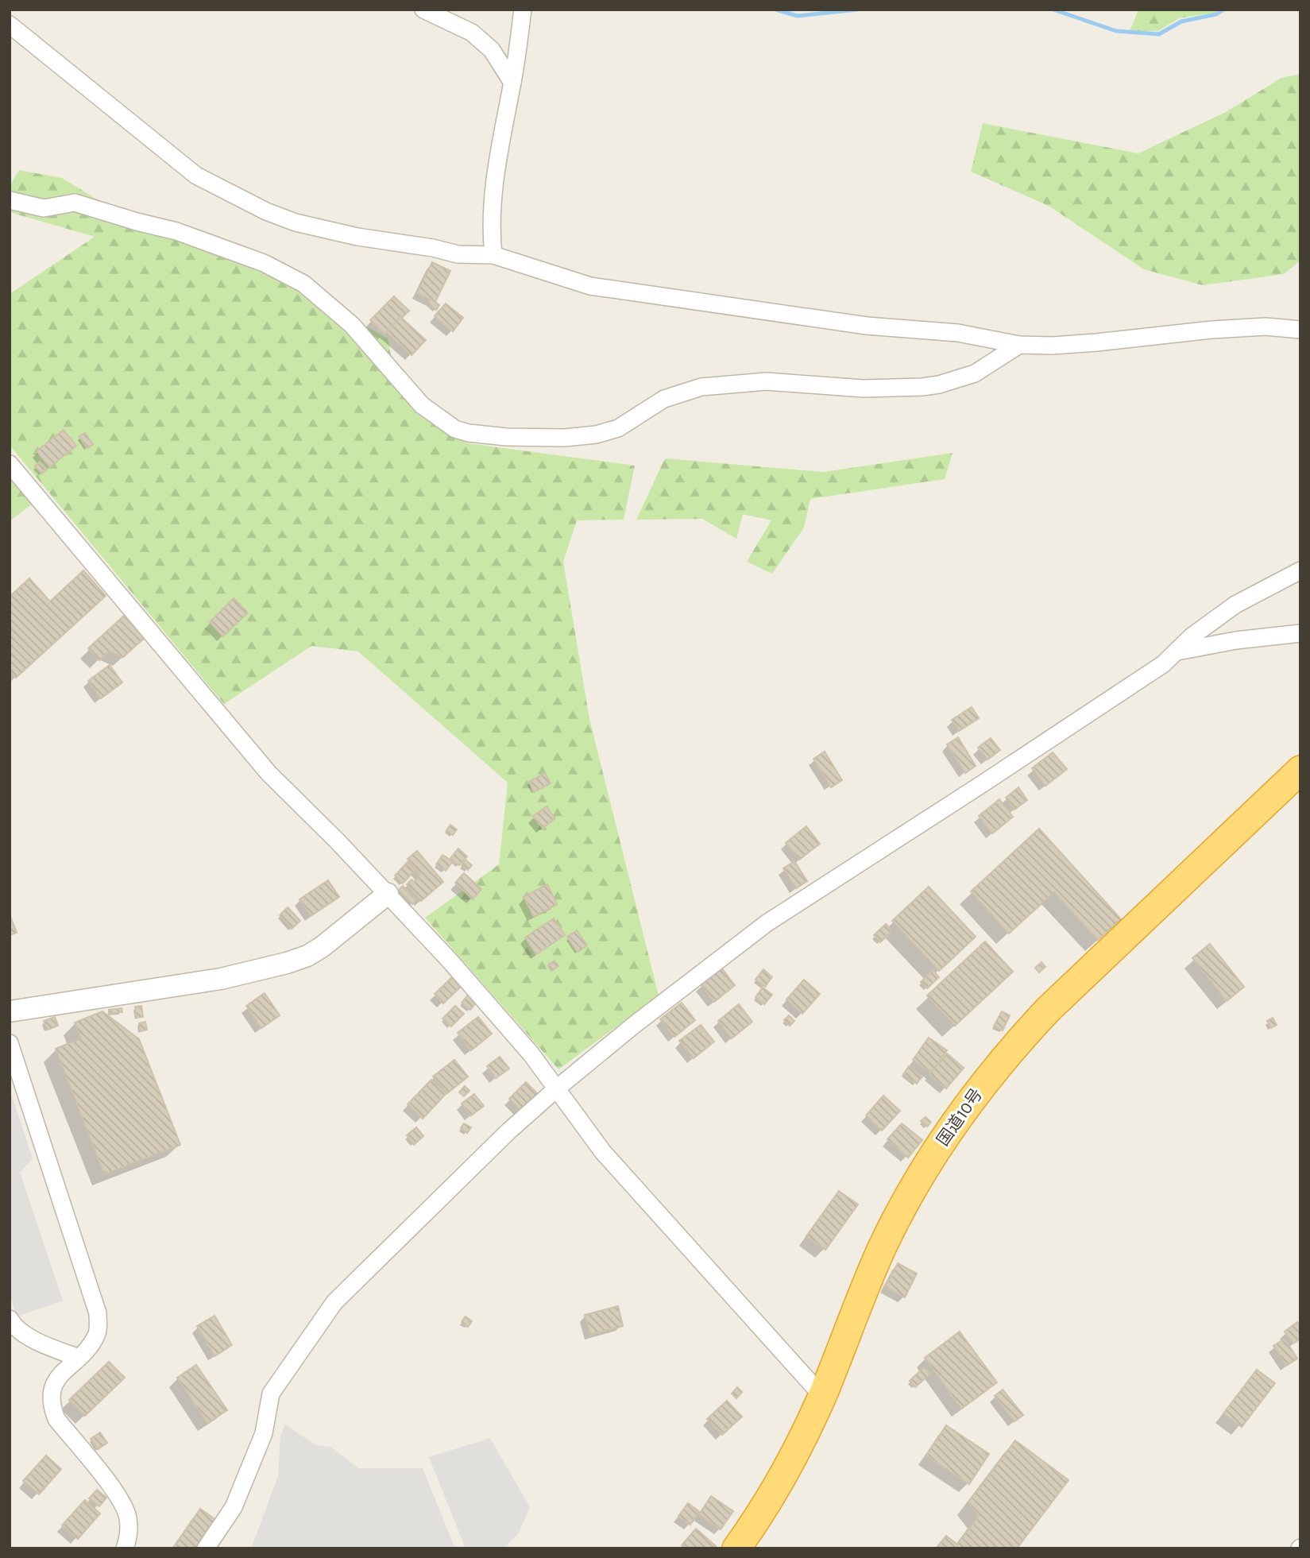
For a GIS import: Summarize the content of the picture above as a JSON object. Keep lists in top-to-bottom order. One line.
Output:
{"streets":{"highway":["国道10号"]}}
